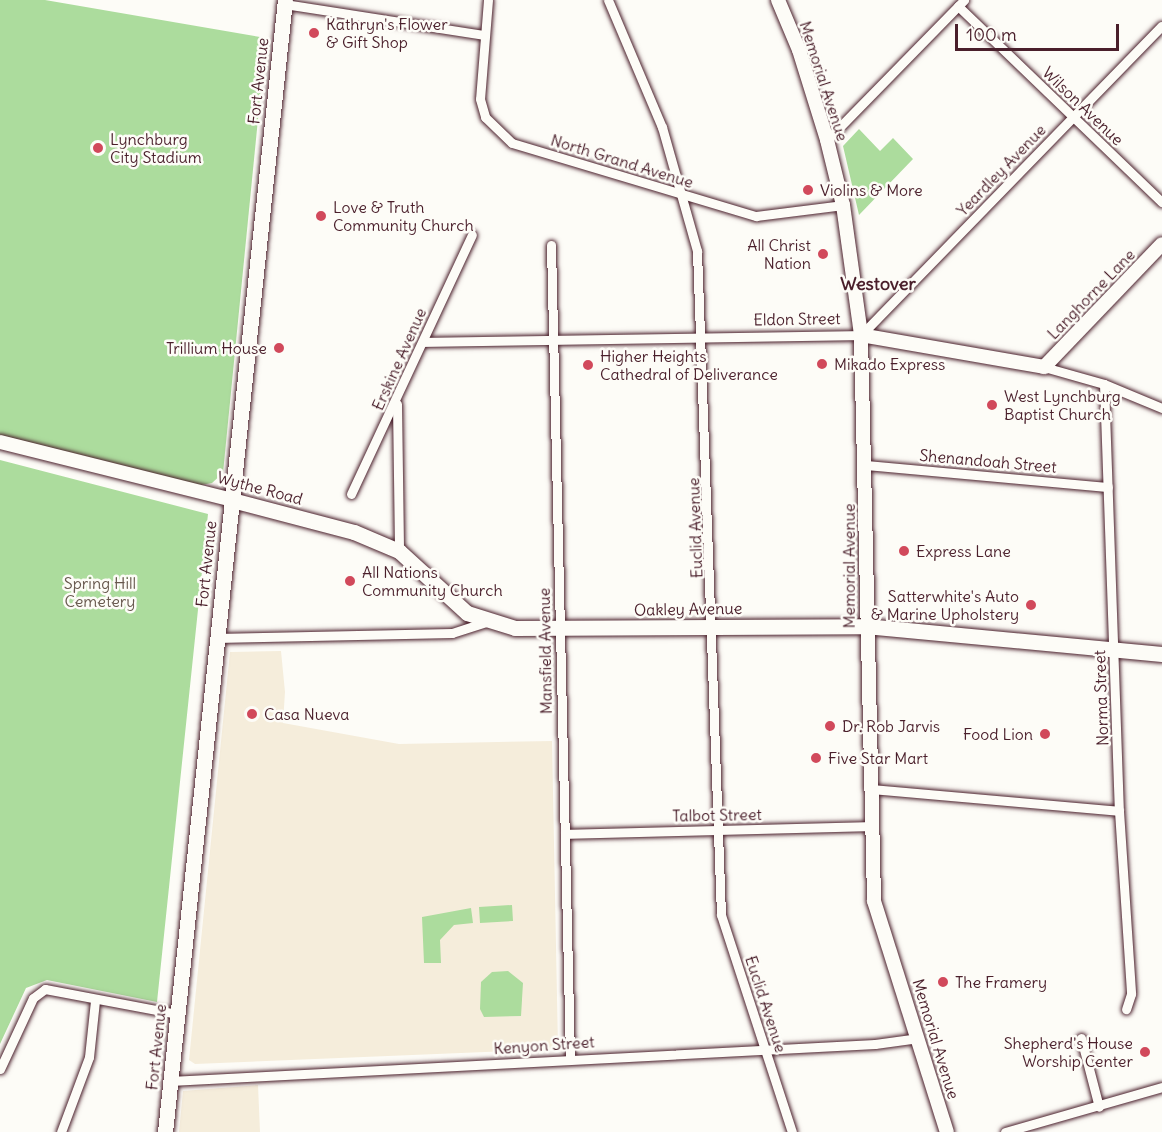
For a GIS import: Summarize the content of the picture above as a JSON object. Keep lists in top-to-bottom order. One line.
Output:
{"streets":{"main road":["Fort Avenue","Memorial Avenue","Langhorne Lane","Eldon Street","Wythe Road","Oakley Avenue"],"street":["Wilson Avenue","North Grand Avenue","Yeardley Avenue","Erskine Avenue","Shenandoah Street","Euclid Avenue","Mansfield Avenue","Norma Street","Talbot Street","Kenyon Street"]},"crossings":[["Fort Avenue","Wythe Road"],["Fort Avenue","Oakley Avenue"],["Fort Avenue","Kenyon Street"],["Memorial Avenue","North Grand Avenue"],["Memorial Avenue","Yeardley Avenue"],["Memorial Avenue","Eldon Street"],["Memorial Avenue","Shenandoah Street"],["Memorial Avenue","Oakley Avenue"],["Memorial Avenue","Talbot Street"],["Memorial Avenue","Kenyon Street"],["Wilson Avenue","Yeardley Avenue"],["North Grand Avenue","Euclid Avenue"],["Yeardley Avenue","Eldon Street"],["Langhorne Lane","Eldon Street"],["Eldon Street","Erskine Avenue"],["Eldon Street","Euclid Avenue"],["Eldon Street","Mansfield Avenue"],["Eldon Street","Norma Street"],["Shenandoah Street","Norma Street"],["Wythe Road","Oakley Avenue"],["Euclid Avenue","Oakley Avenue"],["Euclid Avenue","Talbot Street"],["Euclid Avenue","Kenyon Street"],["Oakley Avenue","Mansfield Avenue"],["Oakley Avenue","Norma Street"],["Mansfield Avenue","Talbot Street"],["Mansfield Avenue","Kenyon Street"]],"districts":["Westover"],"parks":["Spring Hill Cemetery"],"places":["Kathryn's Flower & Gift Shop","Lynchburg City Stadium","Violins & More","Love & Truth Community Church","All Christ Nation","Trillium House","Mikado Express","Higher Heights Cathedral of Deliverance","West Lynchburg Baptist Church","Express Lane","All Nations Community Church","Satterwhite's Auto & Marine Upholstery","Casa Nueva","Dr. Rob Jarvis","Food Lion","Five Star Mart","The Framery","Shepherd's House Worship Center"],"scale_bar":"100 m"}
